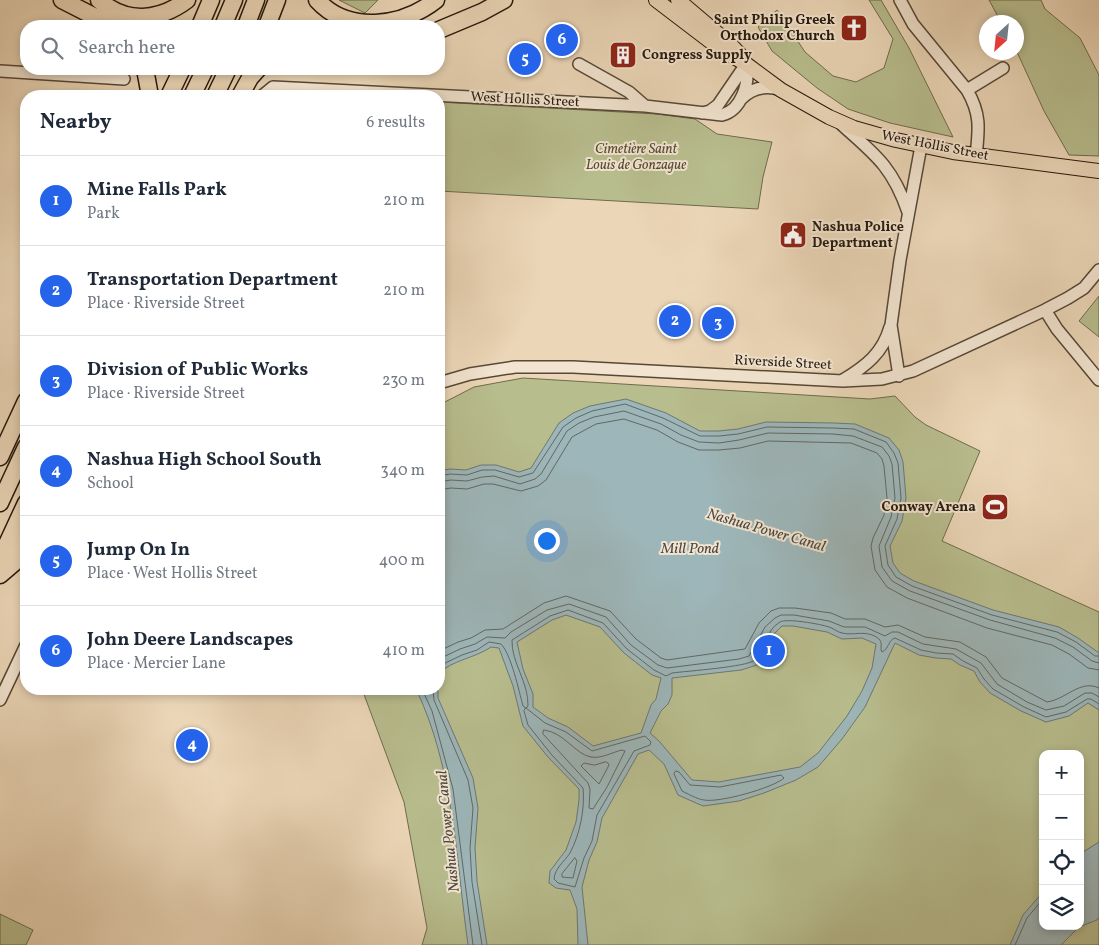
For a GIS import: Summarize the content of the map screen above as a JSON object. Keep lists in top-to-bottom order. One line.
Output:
{"streets":{"main road":["West Hollis Street"],"street":["Riverside Street"]},"water":["Nashua Power Canal","Mill Pond"],"parks":["Cimetière Saint Louis de Gonzague"],"places":{"church":["Saint Philip Greek Orthodox Church"],"building":["Congress Supply"],"public building":["Nashua Police Department"],"sports":["Conway Arena"]},"north":"bottom left","page":{"search":"Search here","pins":["6","5","2","3","1","4"],"heading":["Nearby","6 results"],"list":[{"mark":"1","name":"Mine Falls Park","note":"Park","value":"210 m"},{"mark":"2","name":"Transportation Department","note":"Place · Riverside Street","value":"210 m"},{"mark":"3","name":"Division of Public Works","note":"Place · Riverside Street","value":"230 m"},{"mark":"4","name":"Nashua High School South","note":"School","value":"340 m"},{"mark":"5","name":"Jump On In","note":"Place · West Hollis Street","value":"400 m"},{"mark":"6","name":"John Deere Landscapes","note":"Place · Mercier Lane","value":"410 m"}],"map_buttons":["+","−"]}}
